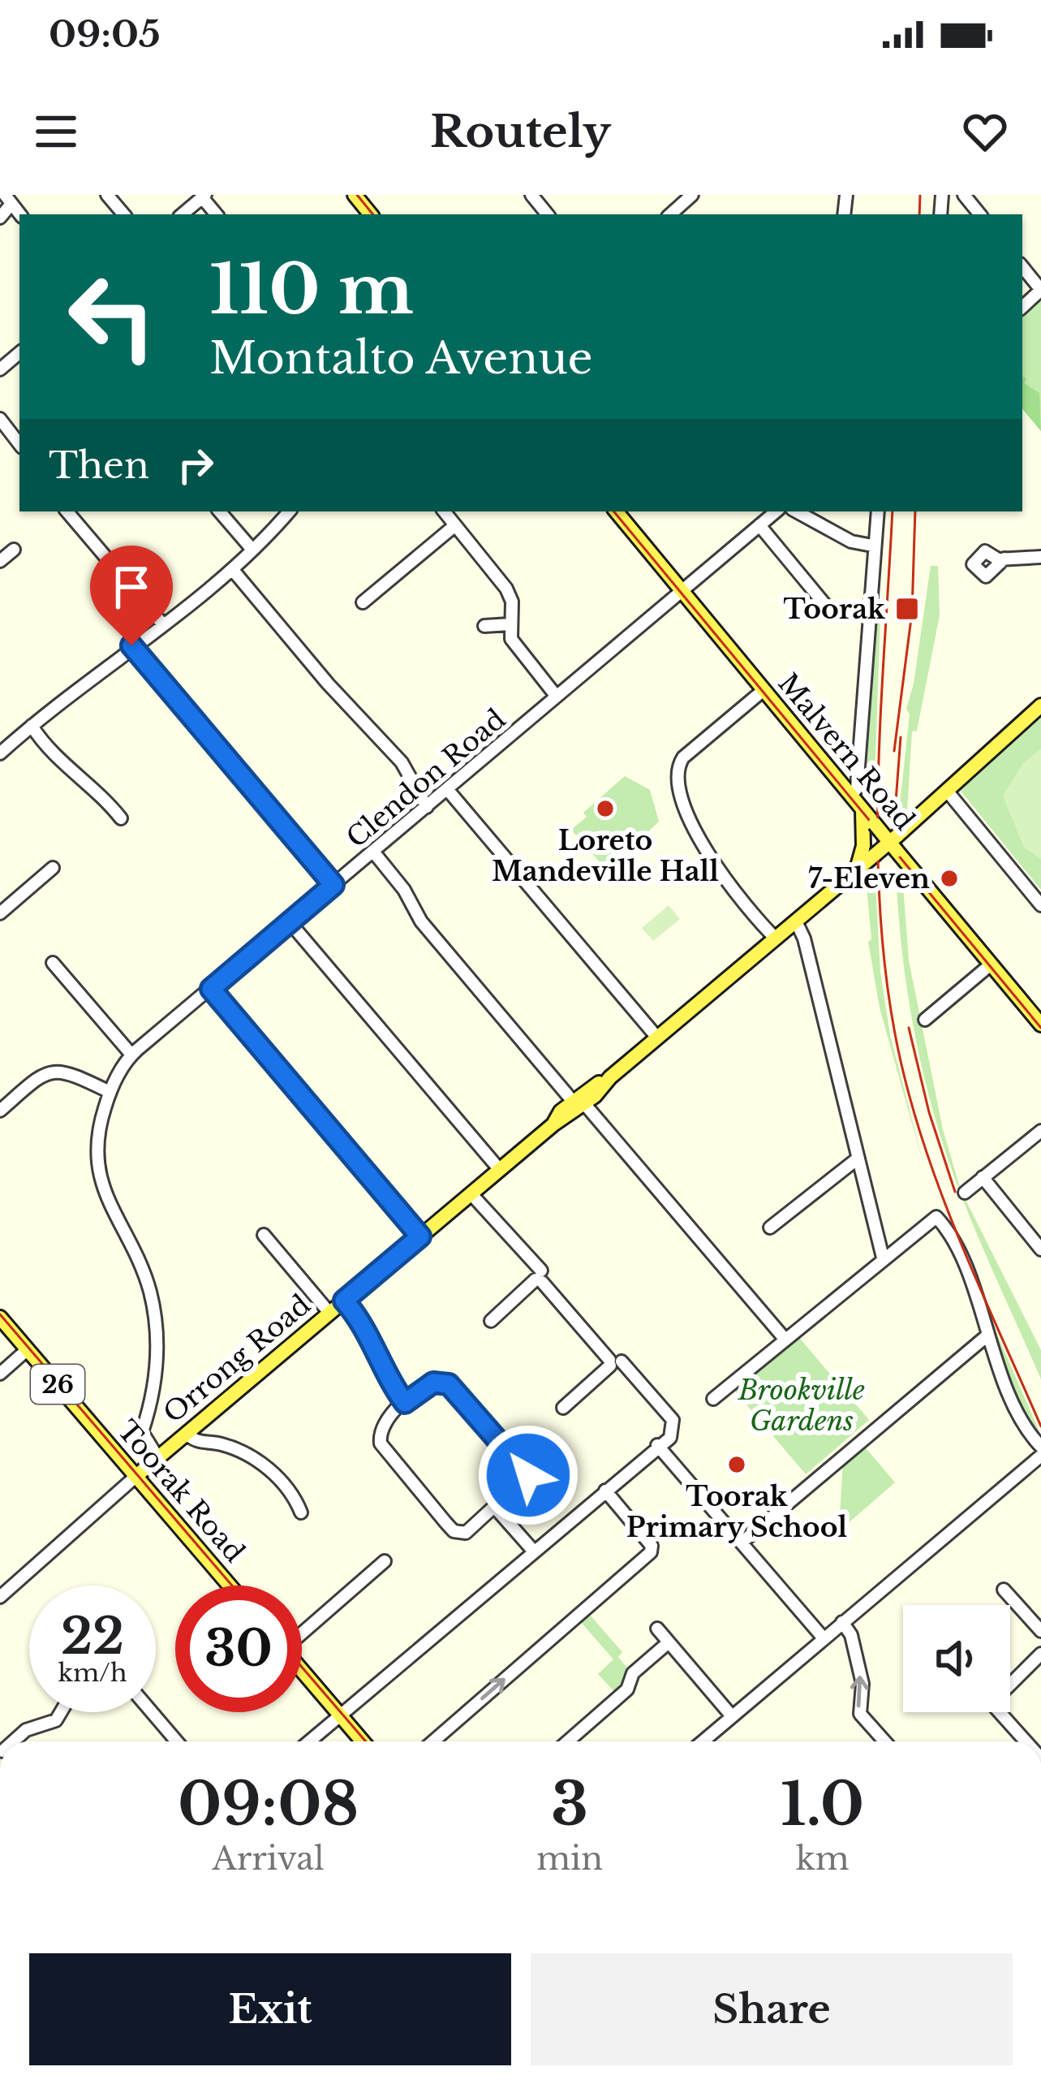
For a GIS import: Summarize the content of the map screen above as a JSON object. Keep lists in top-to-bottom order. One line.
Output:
{"streets":{"main road":["Malvern Road","Orrong Road","26","Toorak Road"],"street":["Clendon Road"]},"crossings":[["Malvern Road","Clendon Road"],["Malvern Road","Orrong Road"],["Clendon Road","Orrong Road"],["Orrong Road","Toorak Road"]],"parks":["Brookville Gardens"],"places":{"transit":["Toorak"],"other":["Loreto Mandeville Hall","7-Eleven","Toorak Primary School"]},"page":{"status":"09:05","header":"Routely","turn":["110 m","Montalto Avenue"],"then":"Then","speed":"22 km/h","limit":"30","eta":["09:08","Arrival","3","min","1.0","km"],"buttons":["Exit","Share"]}}
